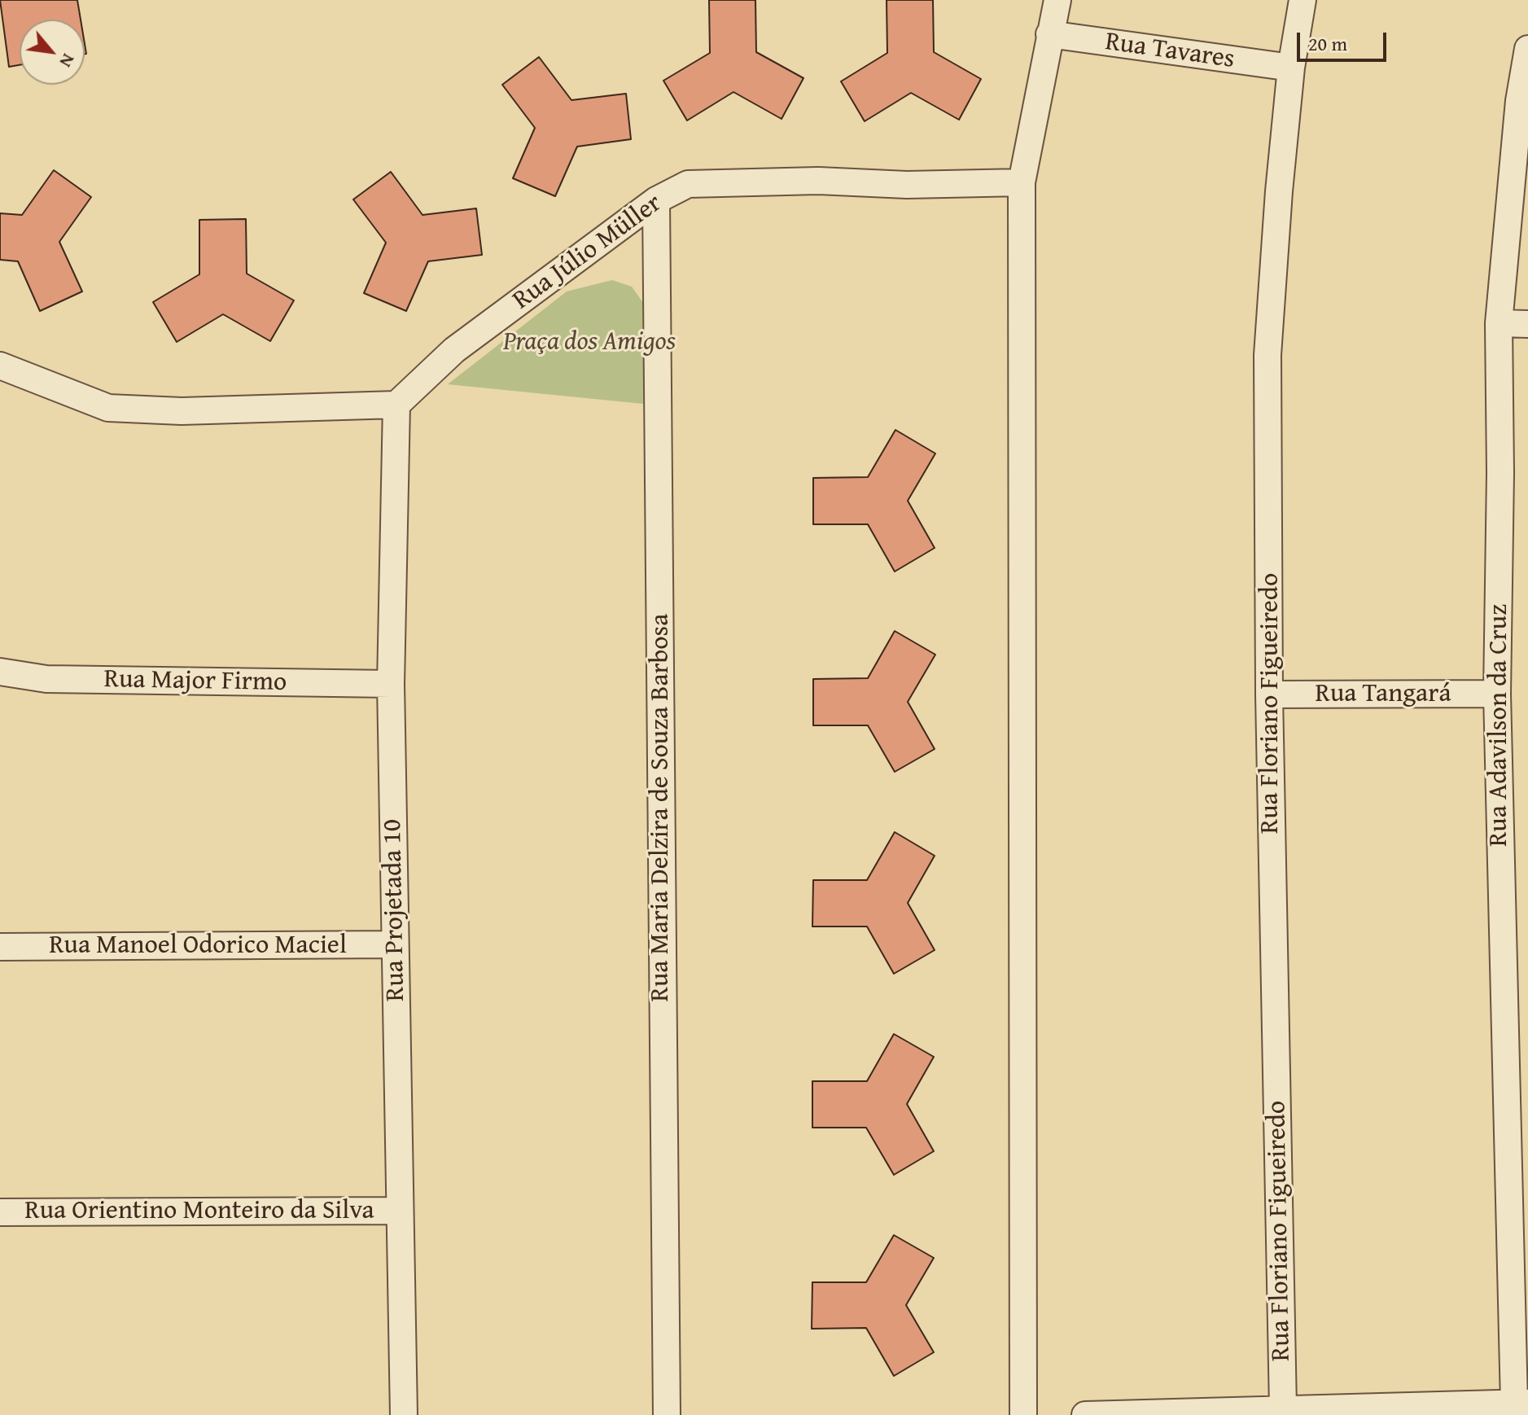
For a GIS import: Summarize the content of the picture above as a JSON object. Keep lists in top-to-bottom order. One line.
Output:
{"streets":{"street":["Rua Tavares","Rua Júlio Müller","Rua Major Firmo","Rua Tangará","Rua Floriano Figueiredo","Rua Adavilson da Cruz","Rua Maria Delzira de Souza Barbosa","Rua Projetada 10","Rua Manoel Odorico Maciel","Rua Orientino Monteiro da Silva"]},"crossings":[["Rua Tavares","Rua Floriano Figueiredo"],["Rua Júlio Müller","Rua Maria Delzira de Souza Barbosa"],["Rua Júlio Müller","Rua Projetada 10"],["Rua Major Firmo","Rua Projetada 10"],["Rua Tangará","Rua Floriano Figueiredo"],["Rua Tangará","Rua Adavilson da Cruz"],["Rua Projetada 10","Rua Manoel Odorico Maciel"],["Rua Projetada 10","Rua Orientino Monteiro da Silva"]],"parks":["Praça dos Amigos"],"scale_bar":"20 m","north":"bottom right"}
